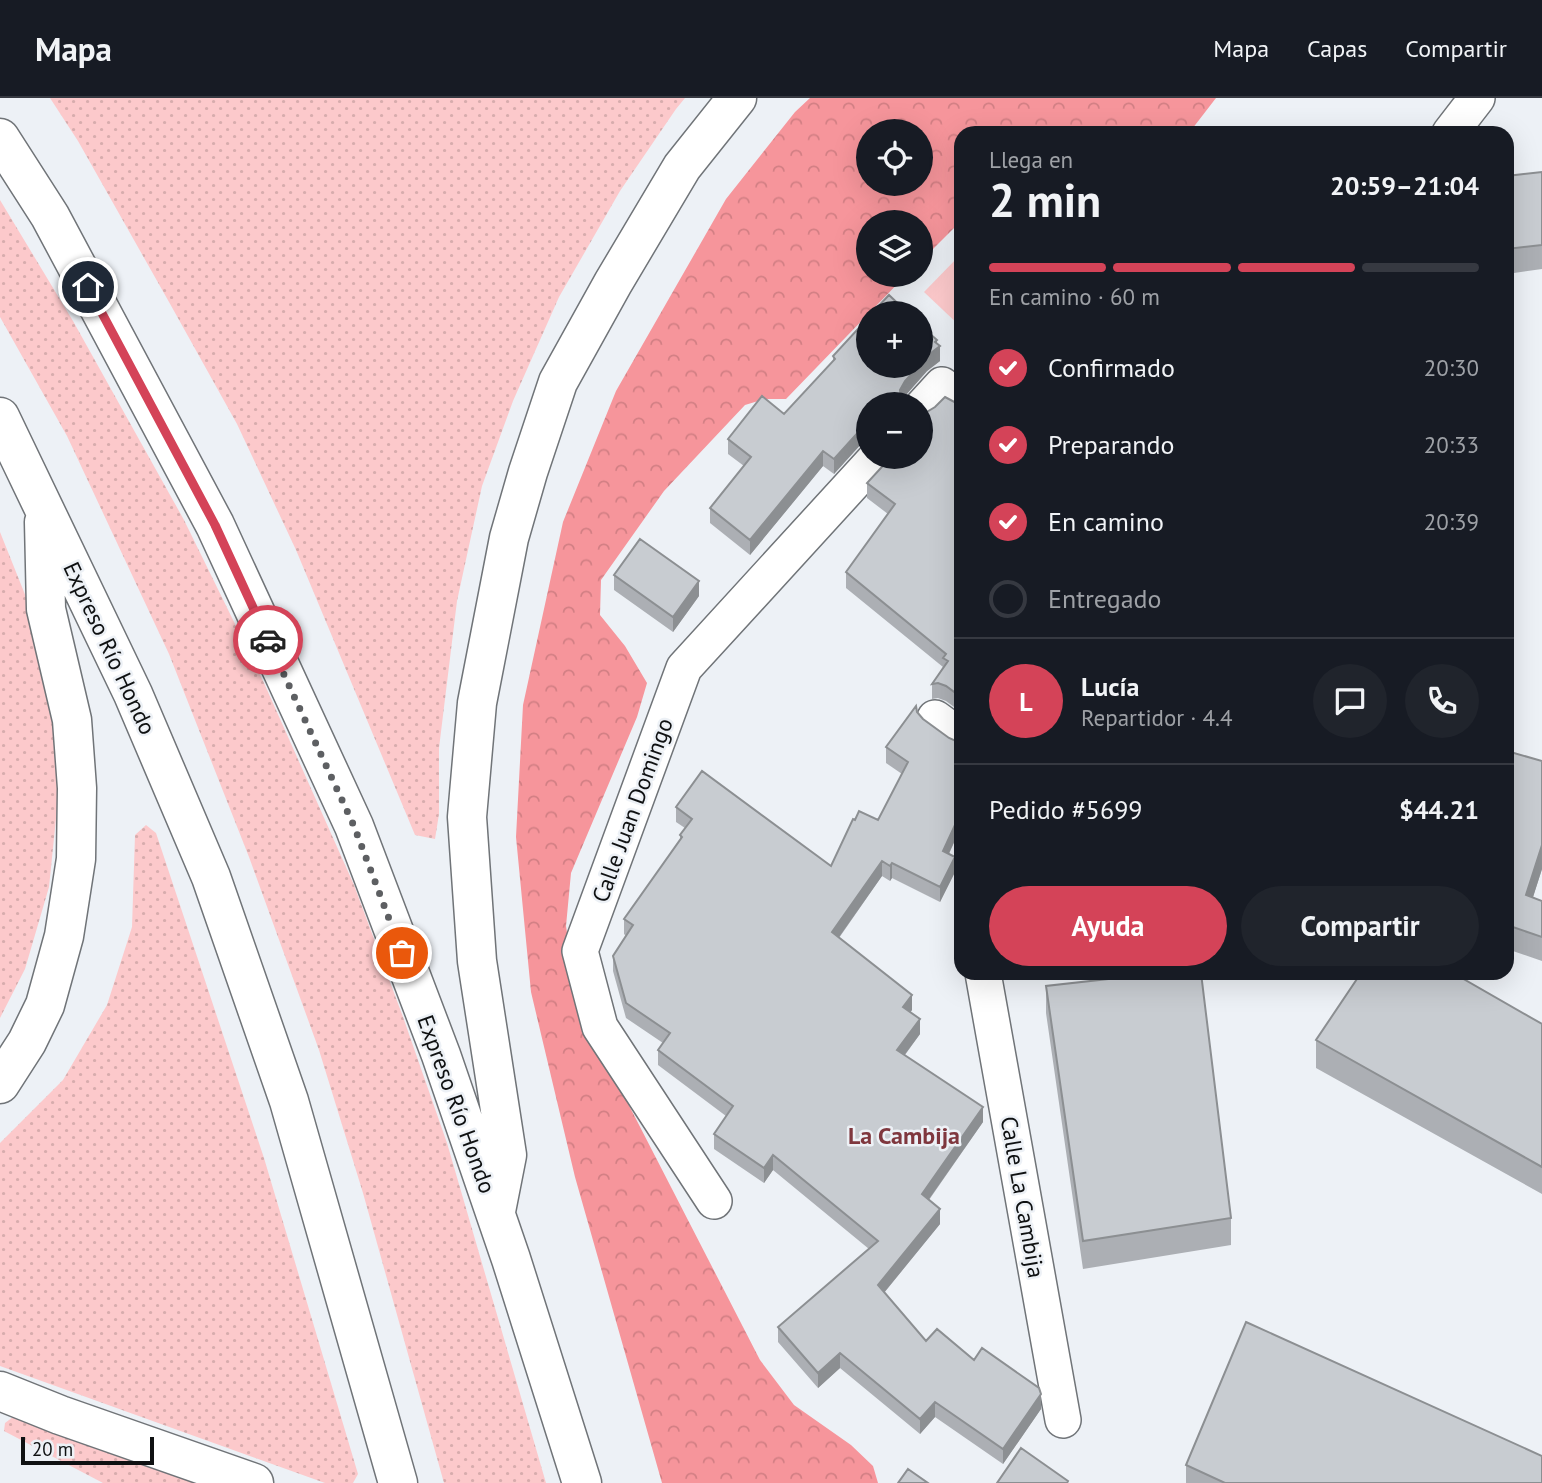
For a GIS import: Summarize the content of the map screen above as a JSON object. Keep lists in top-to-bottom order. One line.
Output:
{"streets":{"highway":["Expreso Río Hondo"],"street":["Calle Juan Domingo","Calle La Cambija"]},"districts":["La Cambija"],"scale_bar":"20 m","page":{"header":"Mapa","nav":["Mapa","Capas","Compartir"],"map_buttons":["+","−"],"heading":["2 min","Llega en","20:59–21:04"],"panel":["Lucía","Repartidor · 4.4","Pedido #5699","$44.21"],"bar":"En camino · 60 m","list":[["Confirmado","20:30"],["Preparando","20:33"],["En camino","20:39"],"Entregado"],"round":"L","buttons":["Ayuda","Compartir"],"scale":"20 m"}}
